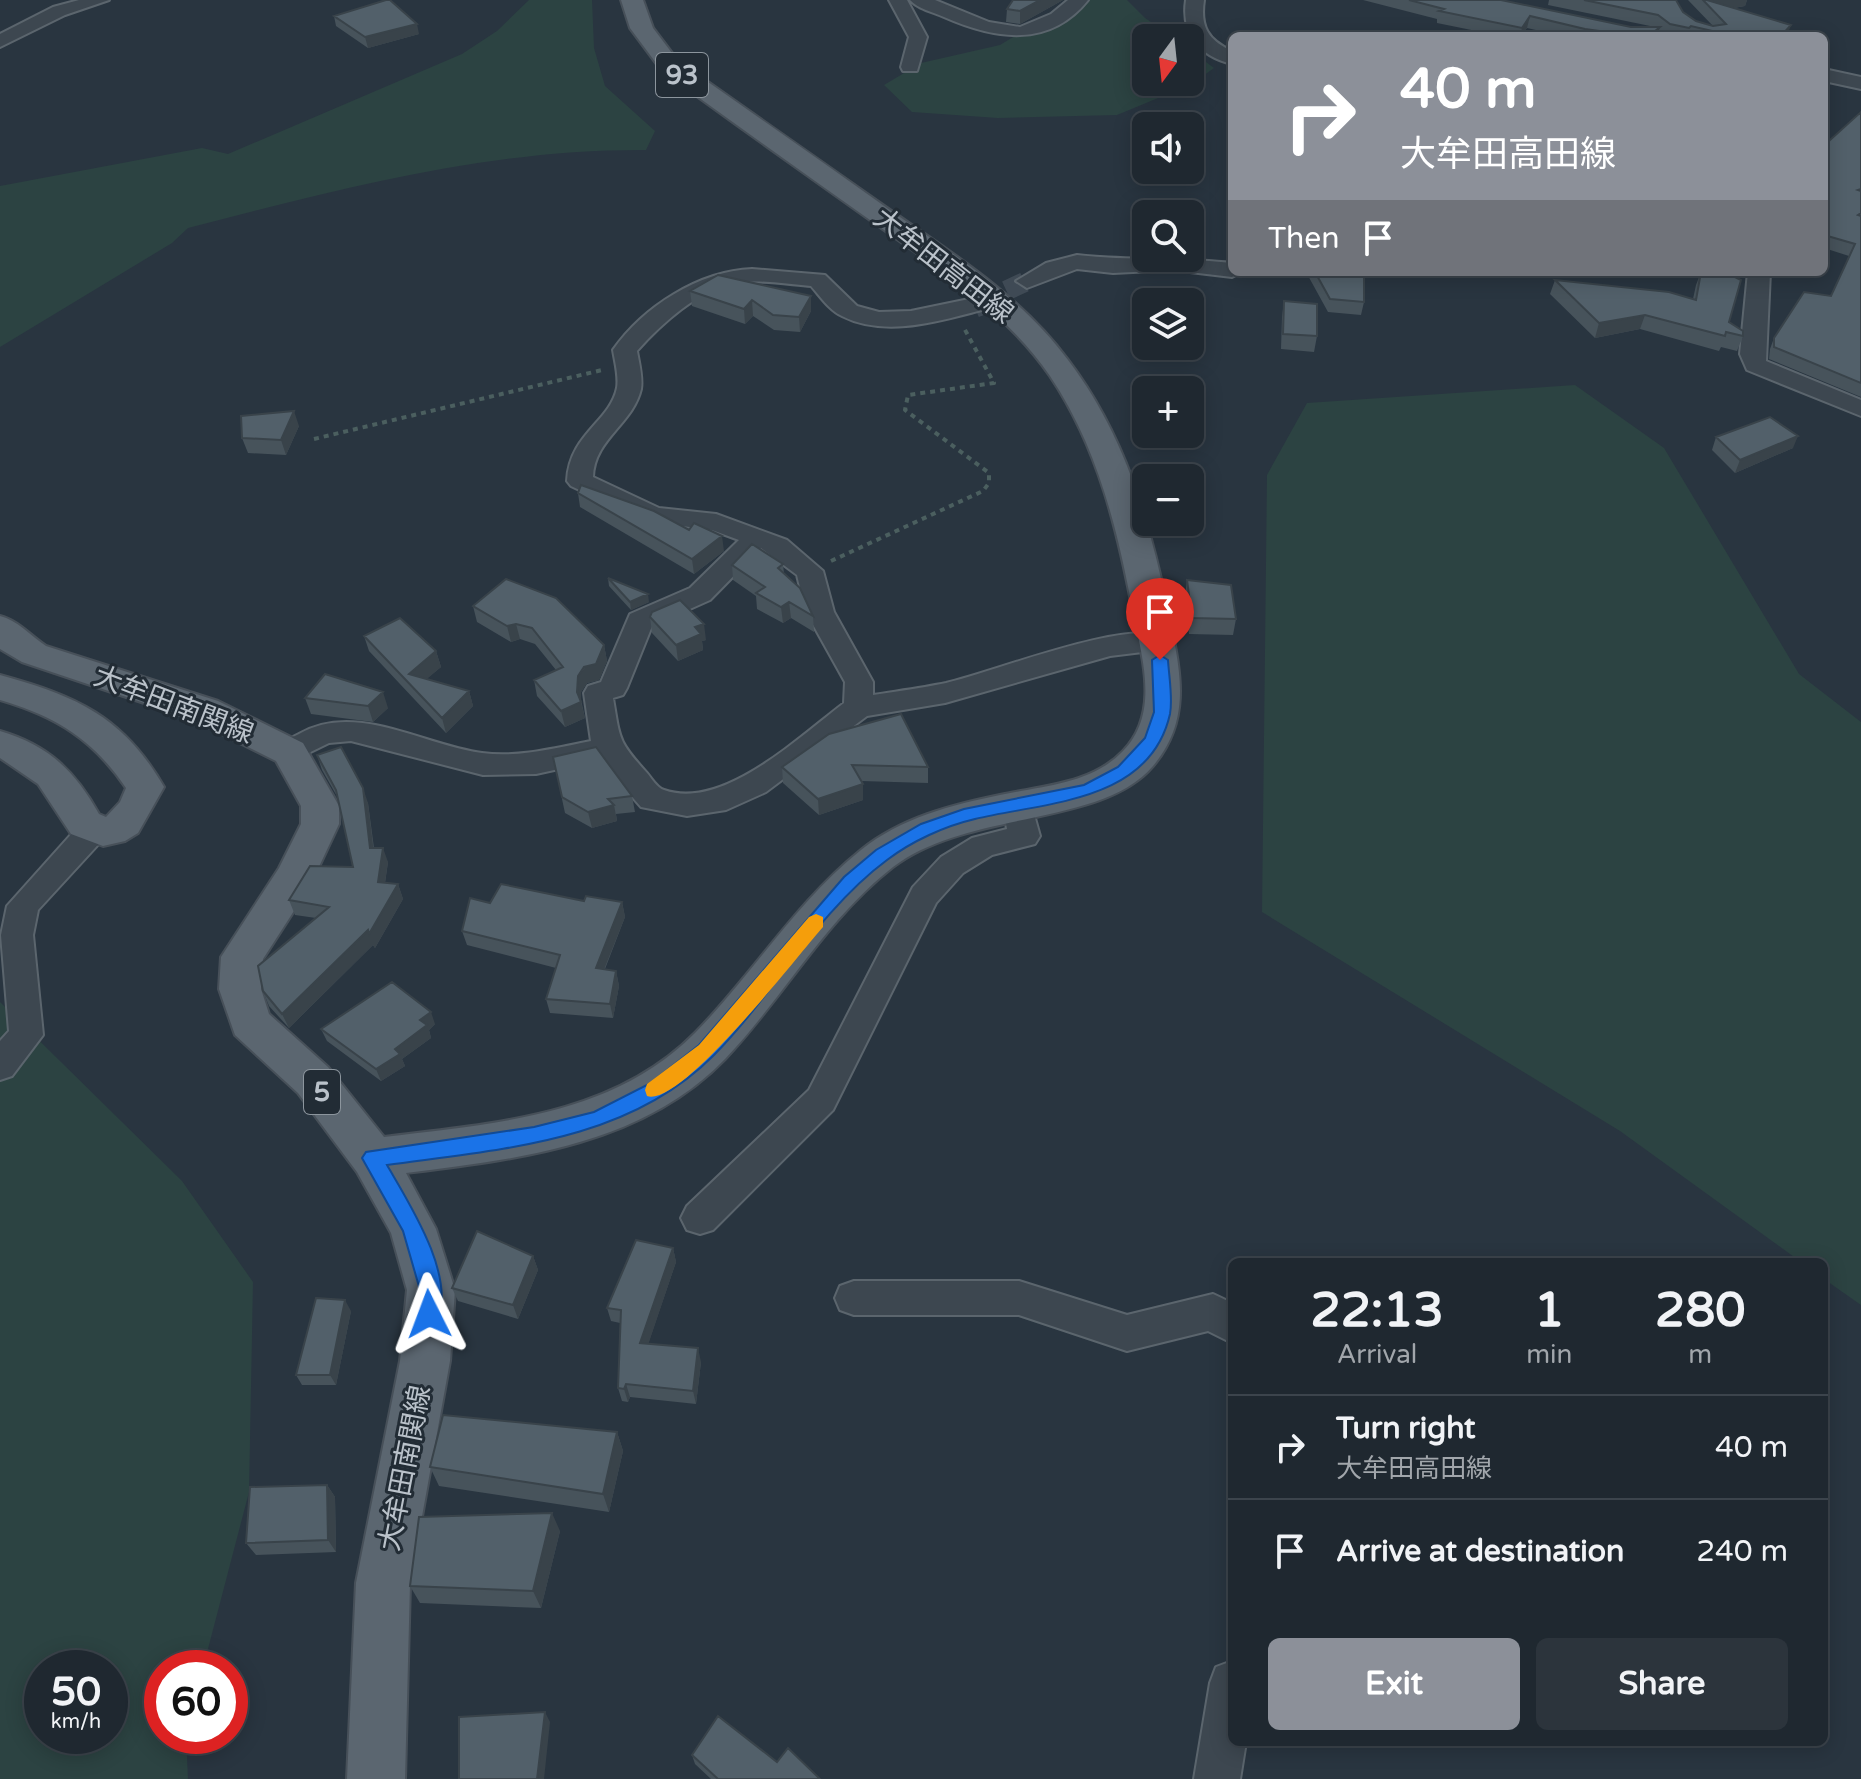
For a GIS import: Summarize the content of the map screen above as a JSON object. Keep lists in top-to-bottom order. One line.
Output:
{"streets":{"main road":["93","大牟田高田線","大牟田南関線","5"]},"crossings":[["大牟田高田線","大牟田南関線"]],"north":"bottom","page":{"map_buttons":["+","−"],"turn":["40 m","大牟田高田線"],"then":"Then","eta":["22:13","Arrival","1","min","280","m"],"list":[{"name":"Turn right","note":"大牟田高田線","value":"40 m"},{"name":"Arrive at destination","value":"240 m"}],"buttons":["Exit","Share"],"speed":"50 km/h","limit":"60"}}
